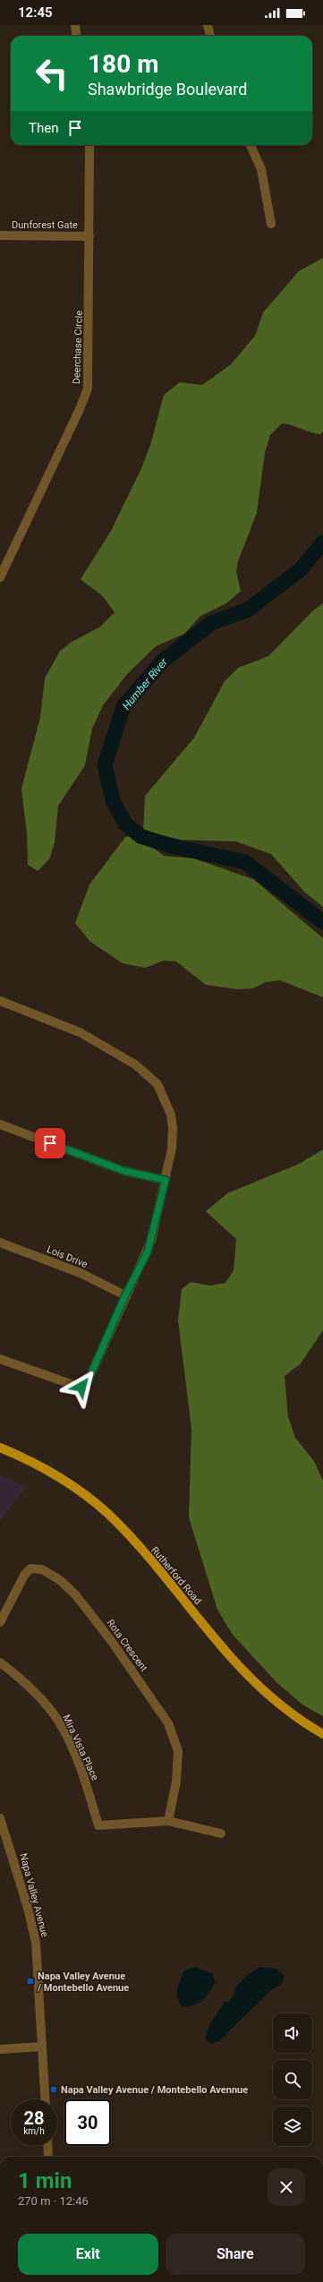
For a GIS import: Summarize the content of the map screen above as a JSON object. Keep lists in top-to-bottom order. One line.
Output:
{"streets":{"main road":["Rutherford Road"],"street":["Dunforest Gate","Deerchase Circle","Lois Drive","Rota Crescent","Mira Vista Place","Napa Valley Avenue"]},"crossings":[["Dunforest Gate","Deerchase Circle"],["Rota Crescent","Mira Vista Place"]],"water":["Humber River"],"places":{"transit":["Napa Valley Avenue / Montebello Avenue","Napa Valley Avenue / Montebello Avennue"]},"page":{"status":"12:45","turn":["180 m","Shawbridge Boulevard"],"then":"Then","speed":"28 km/h","limit":"30","heading":["1 min","270 m · 12:46"],"buttons":["Exit","Share"]}}
